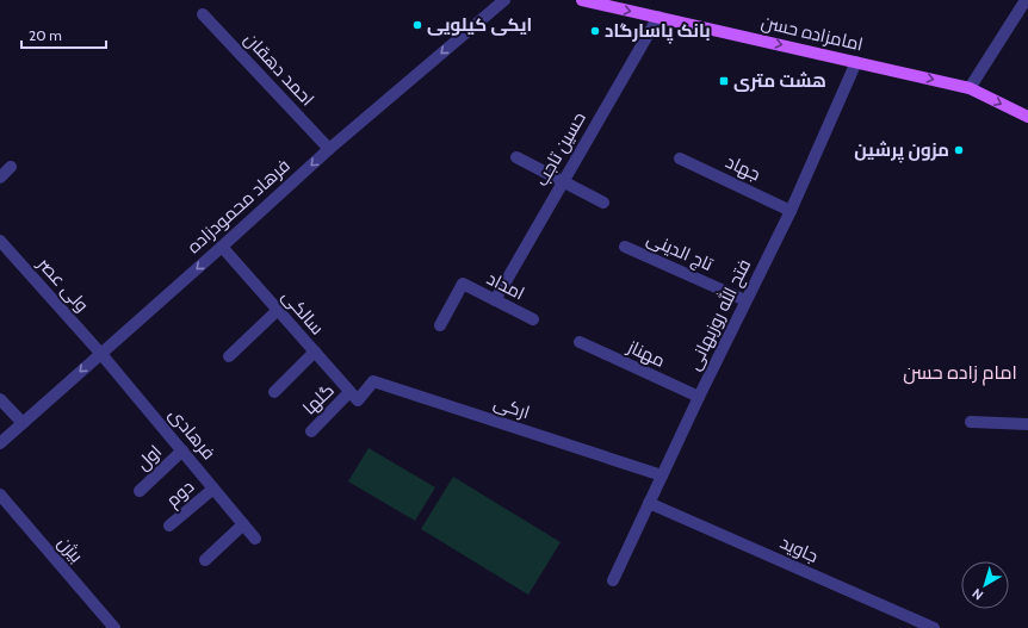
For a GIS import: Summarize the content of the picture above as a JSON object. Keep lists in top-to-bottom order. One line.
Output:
{"streets":{"main road":["امامزاده حسن"],"street":["احمد دهقان","حسین تاجب","جهاد","فرهاد محمودزاده","تاج الدینی","ولی عصر","امداد","سالکی","فتح الله روزبهانی","مهناز","گلها","ارکی","فرهادی","اول","دوم","بیژن","جاوید"]},"crossings":[["امامزاده حسن","حسین تاجب"],["امامزاده حسن","فتح الله روزبهانی"],["احمد دهقان","فرهاد محمودزاده"],["حسین تاجب","امداد"],["جهاد","فتح الله روزبهانی"],["فرهاد محمودزاده","ولی عصر"],["فرهاد محمودزاده","سالکی"],["فرهاد محمودزاده","فرهادی"],["تاج الدینی","فتح الله روزبهانی"],["ولی عصر","فرهادی"],["سالکی","گلها"],["سالکی","ارکی"],["فتح الله روزبهانی","مهناز"],["فتح الله روزبهانی","ارکی"],["فتح الله روزبهانی","جاوید"],["گلها","ارکی"],["فرهادی","اول"],["فرهادی","دوم"]],"one_way":["امامزاده حسن","فرهاد محمودزاده"],"districts":["امام زاده حسن"],"places":{"other":["ایکی کیلویی","بانک پاسارگاد","مزون پرشین"],"transit":["هشت متری"]},"scale_bar":"20 m","north":"bottom left"}
